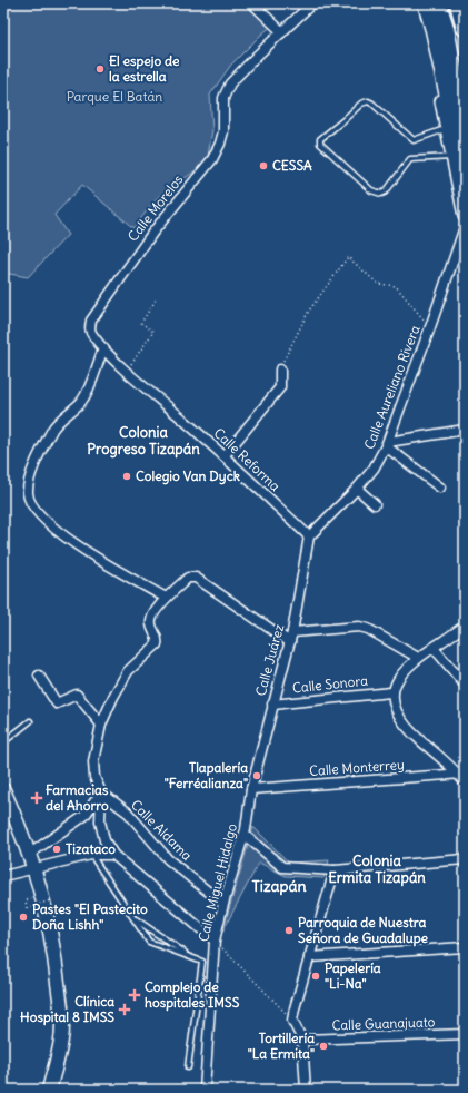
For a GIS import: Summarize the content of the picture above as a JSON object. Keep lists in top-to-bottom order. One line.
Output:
{"streets":{"street":["Calle Morelos","Calle Aureliano Rivera","Calle Reforma","Calle Juárez","Calle Sonora","Calle Monterrey","Calle Aldama","Calle Miguel Hidalgo","Calle Guanajuato"]},"crossings":[["Calle Morelos","Calle Reforma"],["Calle Aureliano Rivera","Calle Reforma"],["Calle Aureliano Rivera","Calle Juárez"],["Calle Reforma","Calle Juárez"],["Calle Juárez","Calle Sonora"],["Calle Juárez","Calle Monterrey"],["Calle Juárez","Calle Miguel Hidalgo"],["Calle Monterrey","Calle Miguel Hidalgo"],["Calle Aldama","Calle Miguel Hidalgo"]],"districts":["Colonia Progreso Tizapán","Colonia Ermita Tizapán","Tizapán"],"parks":["Parque El Batán"],"places":{"other":["El espejo de la estrella","CESSA","Colegio Van Dyck","Tlapalería \"Ferréalianza\"","Tizataco","Pastes \"El Pastecito Doña Lishh\"","Parroquia de Nuestra Señora de Guadalupe","Papelería \"Li-Na\"","Tortillería \"La Ermita\""],"health":["Farmacias del Ahorro","Complejo de hospitales IMSS","Clínica Hospital 8 IMSS"]}}
